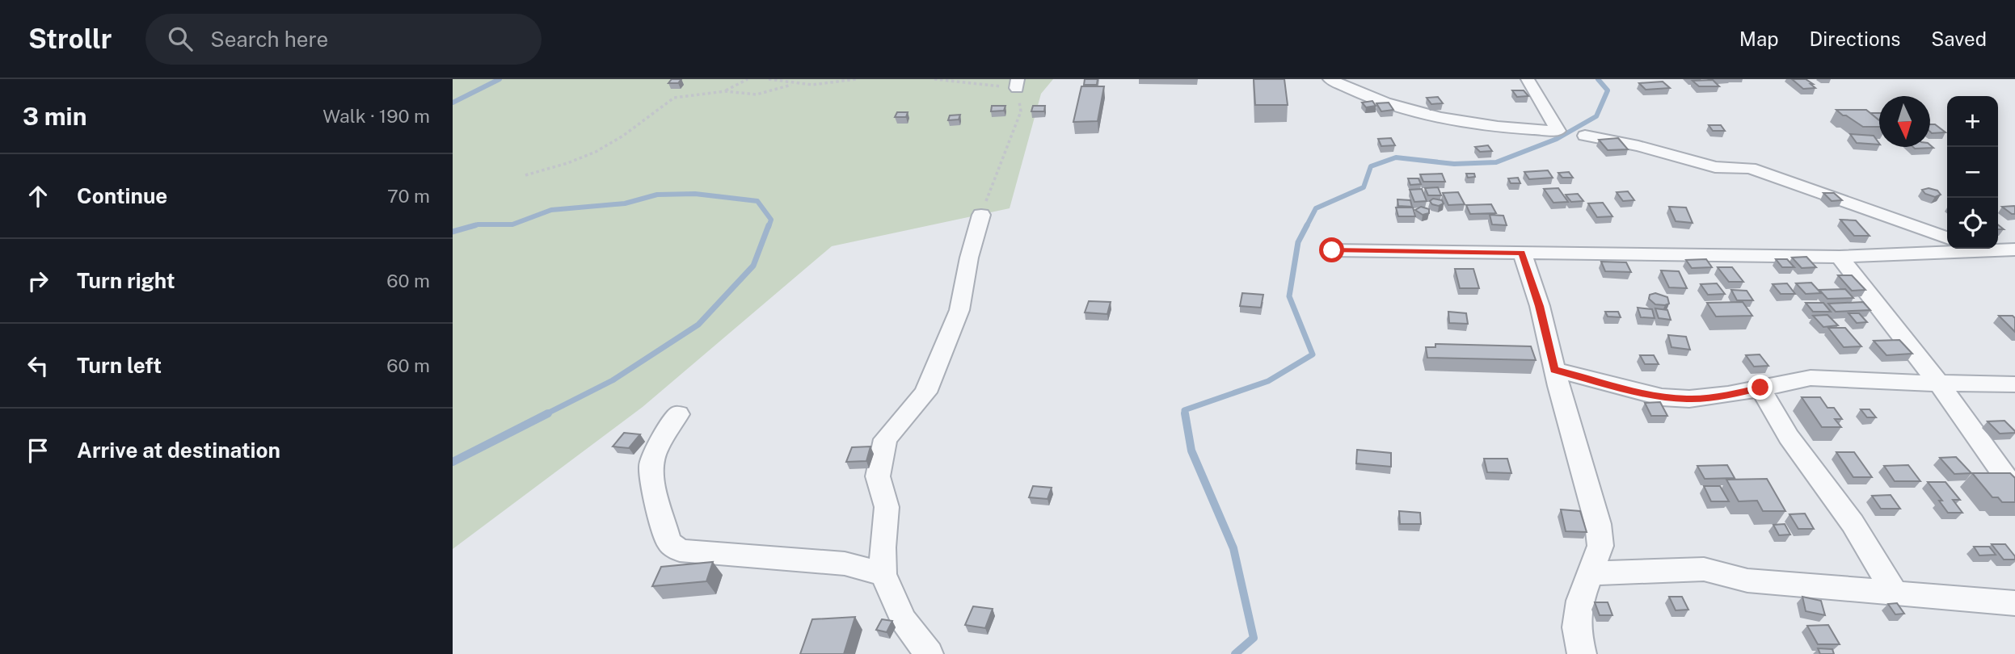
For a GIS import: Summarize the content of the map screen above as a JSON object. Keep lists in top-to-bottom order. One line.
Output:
{"north":"bottom","page":{"header":"Strollr","search":"Search here","nav":["Map","Directions","Saved"],"heading":["3 min","Walk · 190 m"],"map_buttons":["+","−"],"list":[["Continue","70 m"],["Turn right","60 m"],["Turn left","60 m"],"Arrive at destination"]}}
